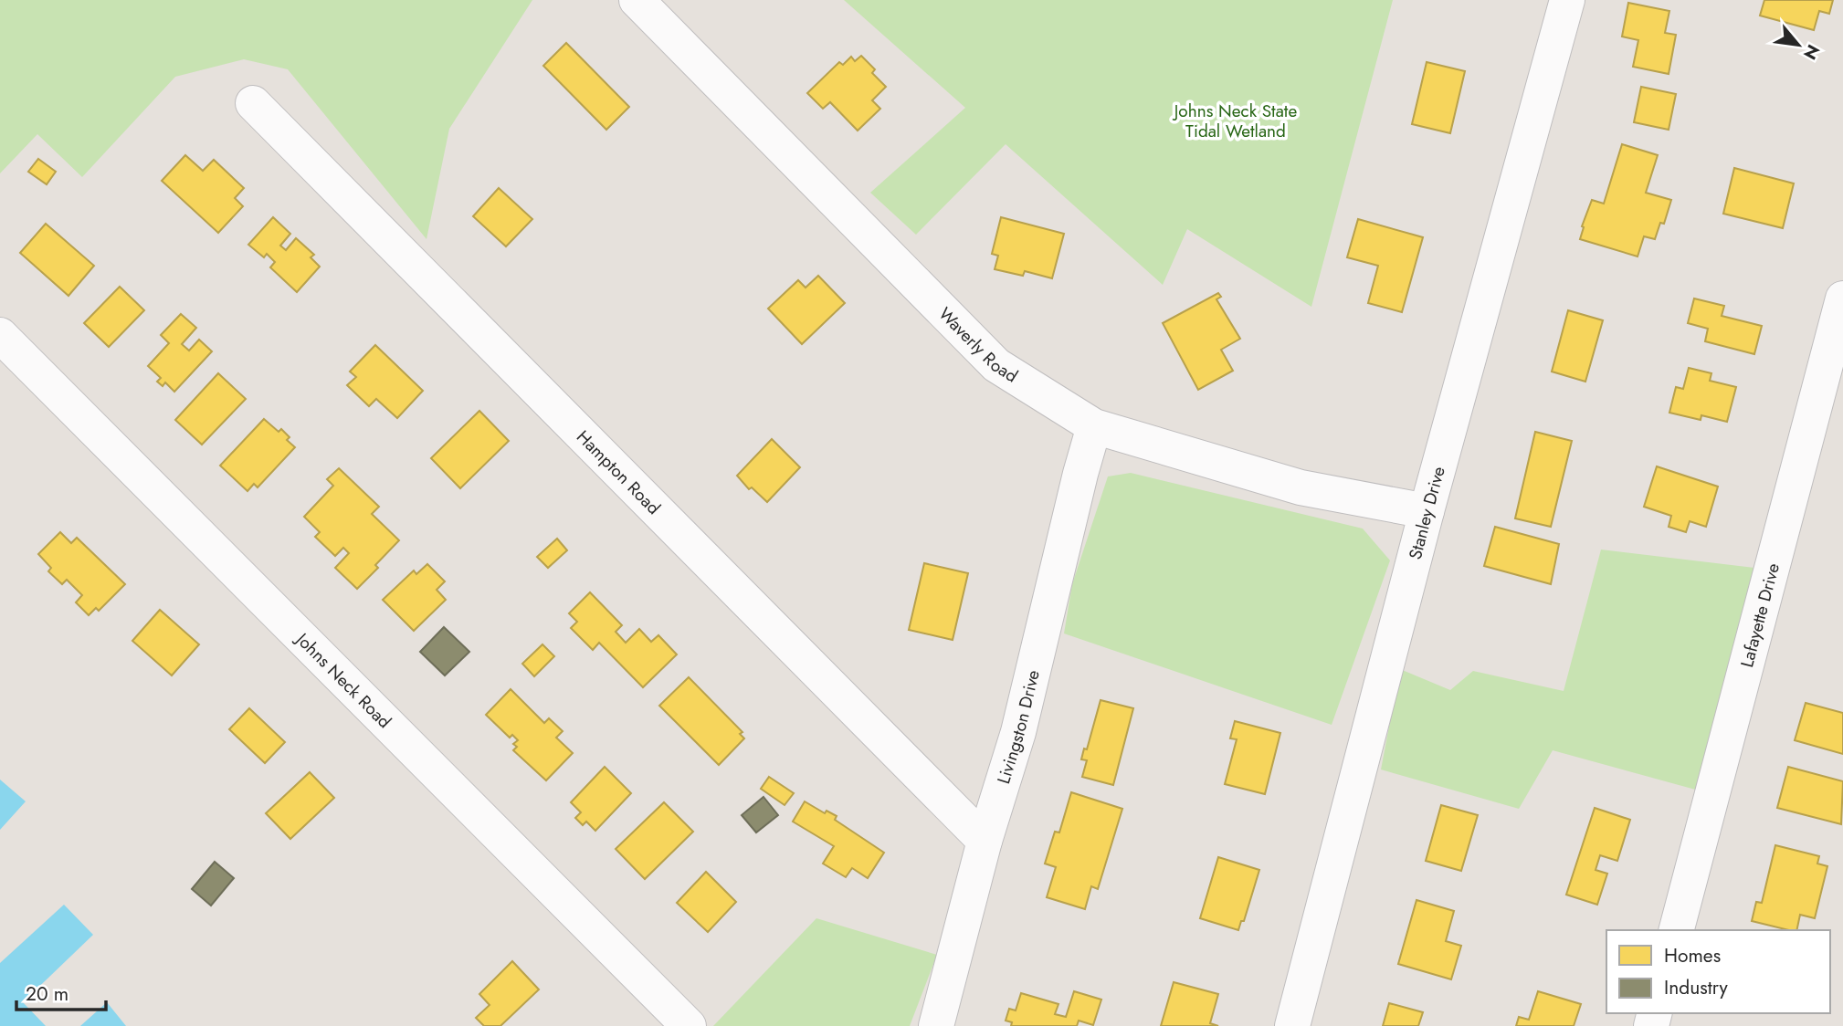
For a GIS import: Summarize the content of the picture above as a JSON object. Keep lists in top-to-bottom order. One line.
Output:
{"streets":{"street":["Waverly Road","Hampton Road","Stanley Drive","Lafayette Drive","Johns Neck Road","Livingston Drive"]},"crossings":[["Waverly Road","Stanley Drive"],["Waverly Road","Livingston Drive"],["Hampton Road","Livingston Drive"]],"parks":["Johns Neck State Tidal Wetland"],"legend":["Homes","Industry"],"scale_bar":"20 m","north":"bottom right"}
